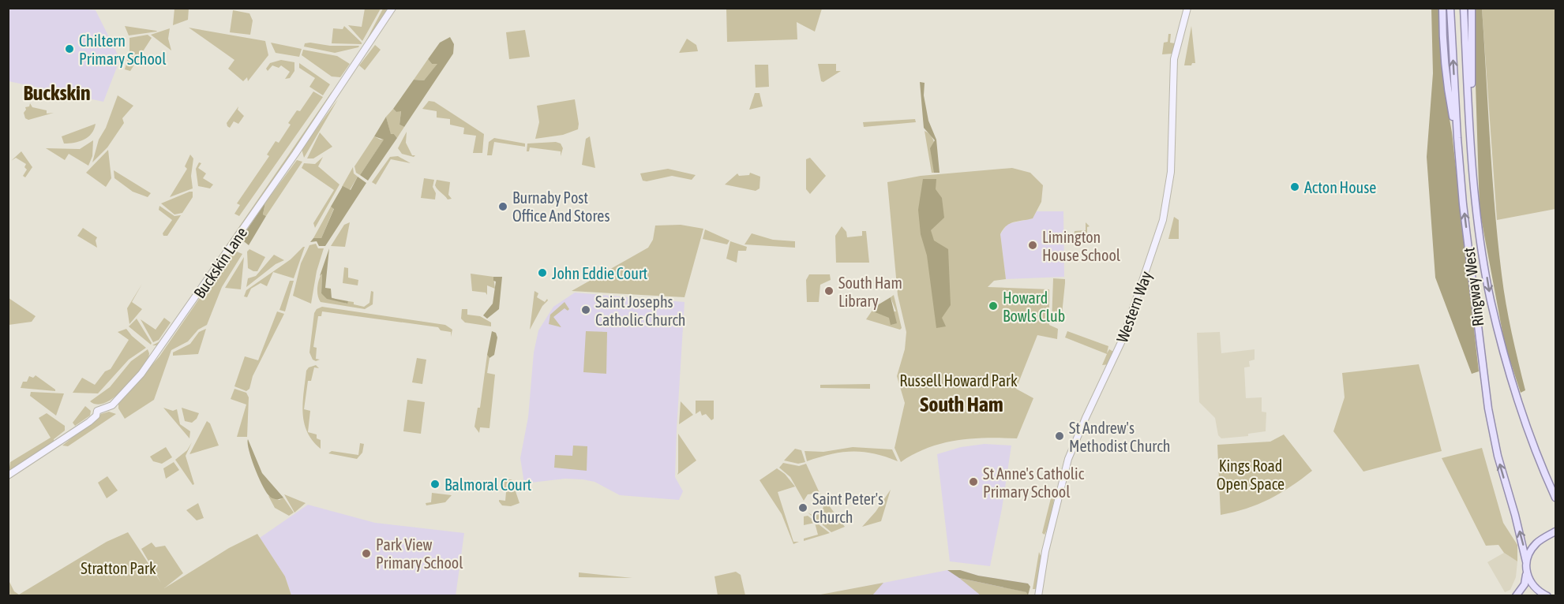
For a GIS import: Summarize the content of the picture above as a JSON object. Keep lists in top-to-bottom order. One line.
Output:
{"streets":{"main road":["Ringway West"],"street":["Buckskin Lane","Western Way"]},"districts":["Buckskin","South Ham"],"parks":["Russell Howard Park","Kings Road Open Space","Stratton Park"],"places":["Chiltern Primary School","Acton House","Burnaby Post Office And Stores","Limington House School","John Eddie Court","South Ham Library","Howard Bowls Club","Saint Josephs Catholic Church","St Andrew's Methodist Church","St Anne's Catholic Primary School","Balmoral Court","Saint Peter's Church","Park View Primary School"]}
